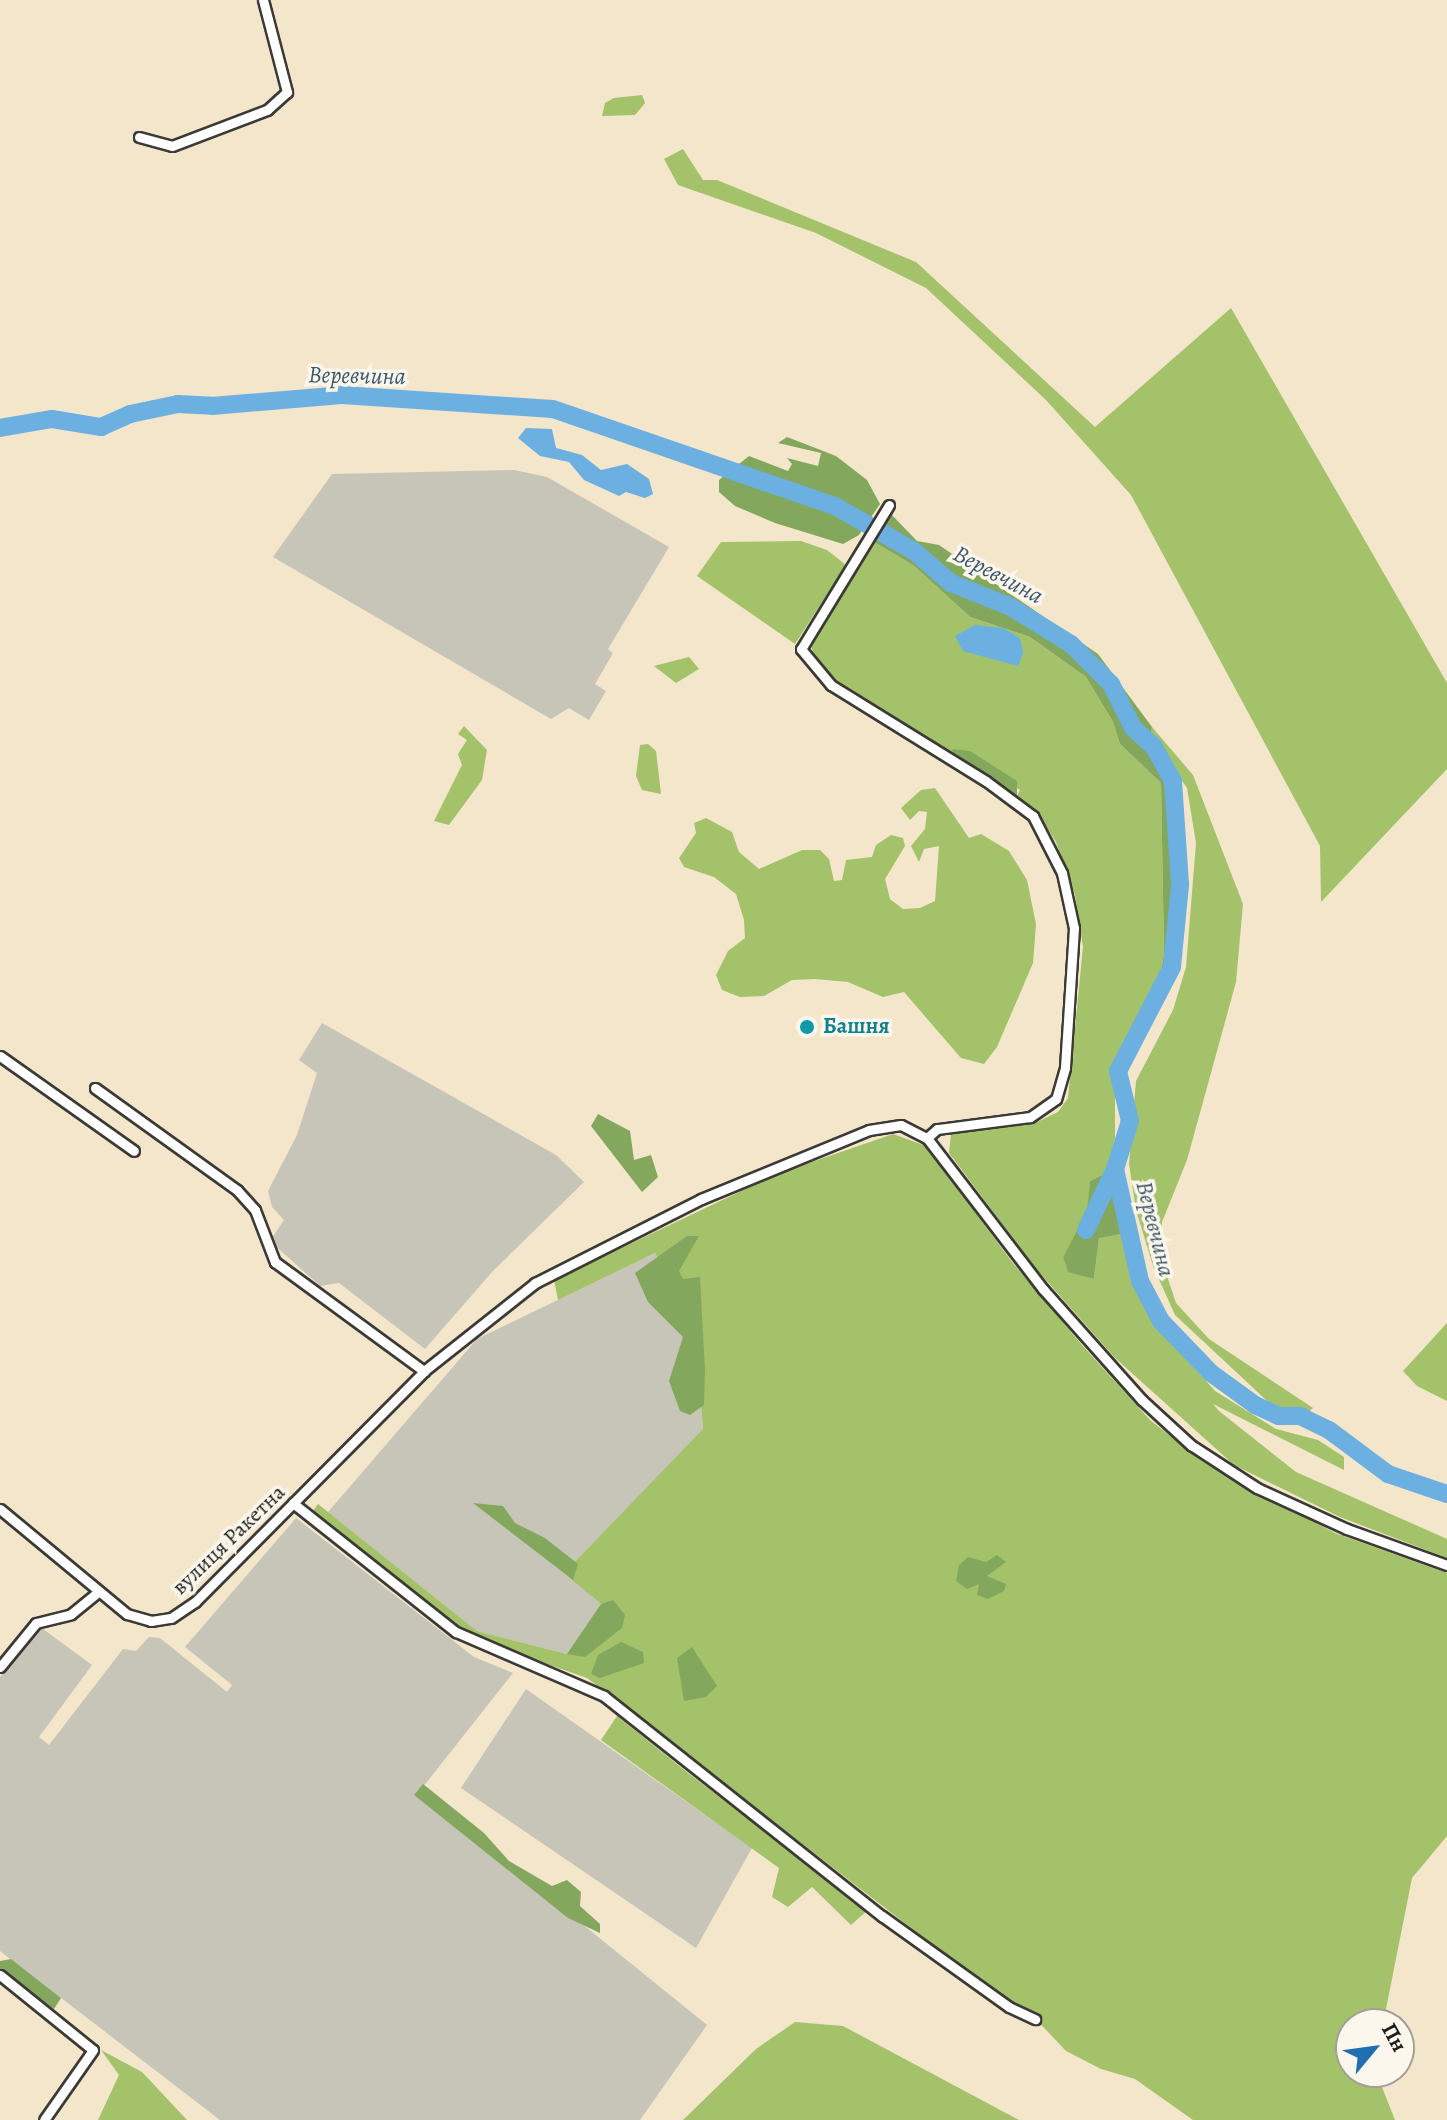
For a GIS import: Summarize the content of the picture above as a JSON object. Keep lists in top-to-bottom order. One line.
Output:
{"streets":{"street":["вулиця Ракетна"]},"water":["Веревчина"],"places":["Башня"],"north":"top right"}
